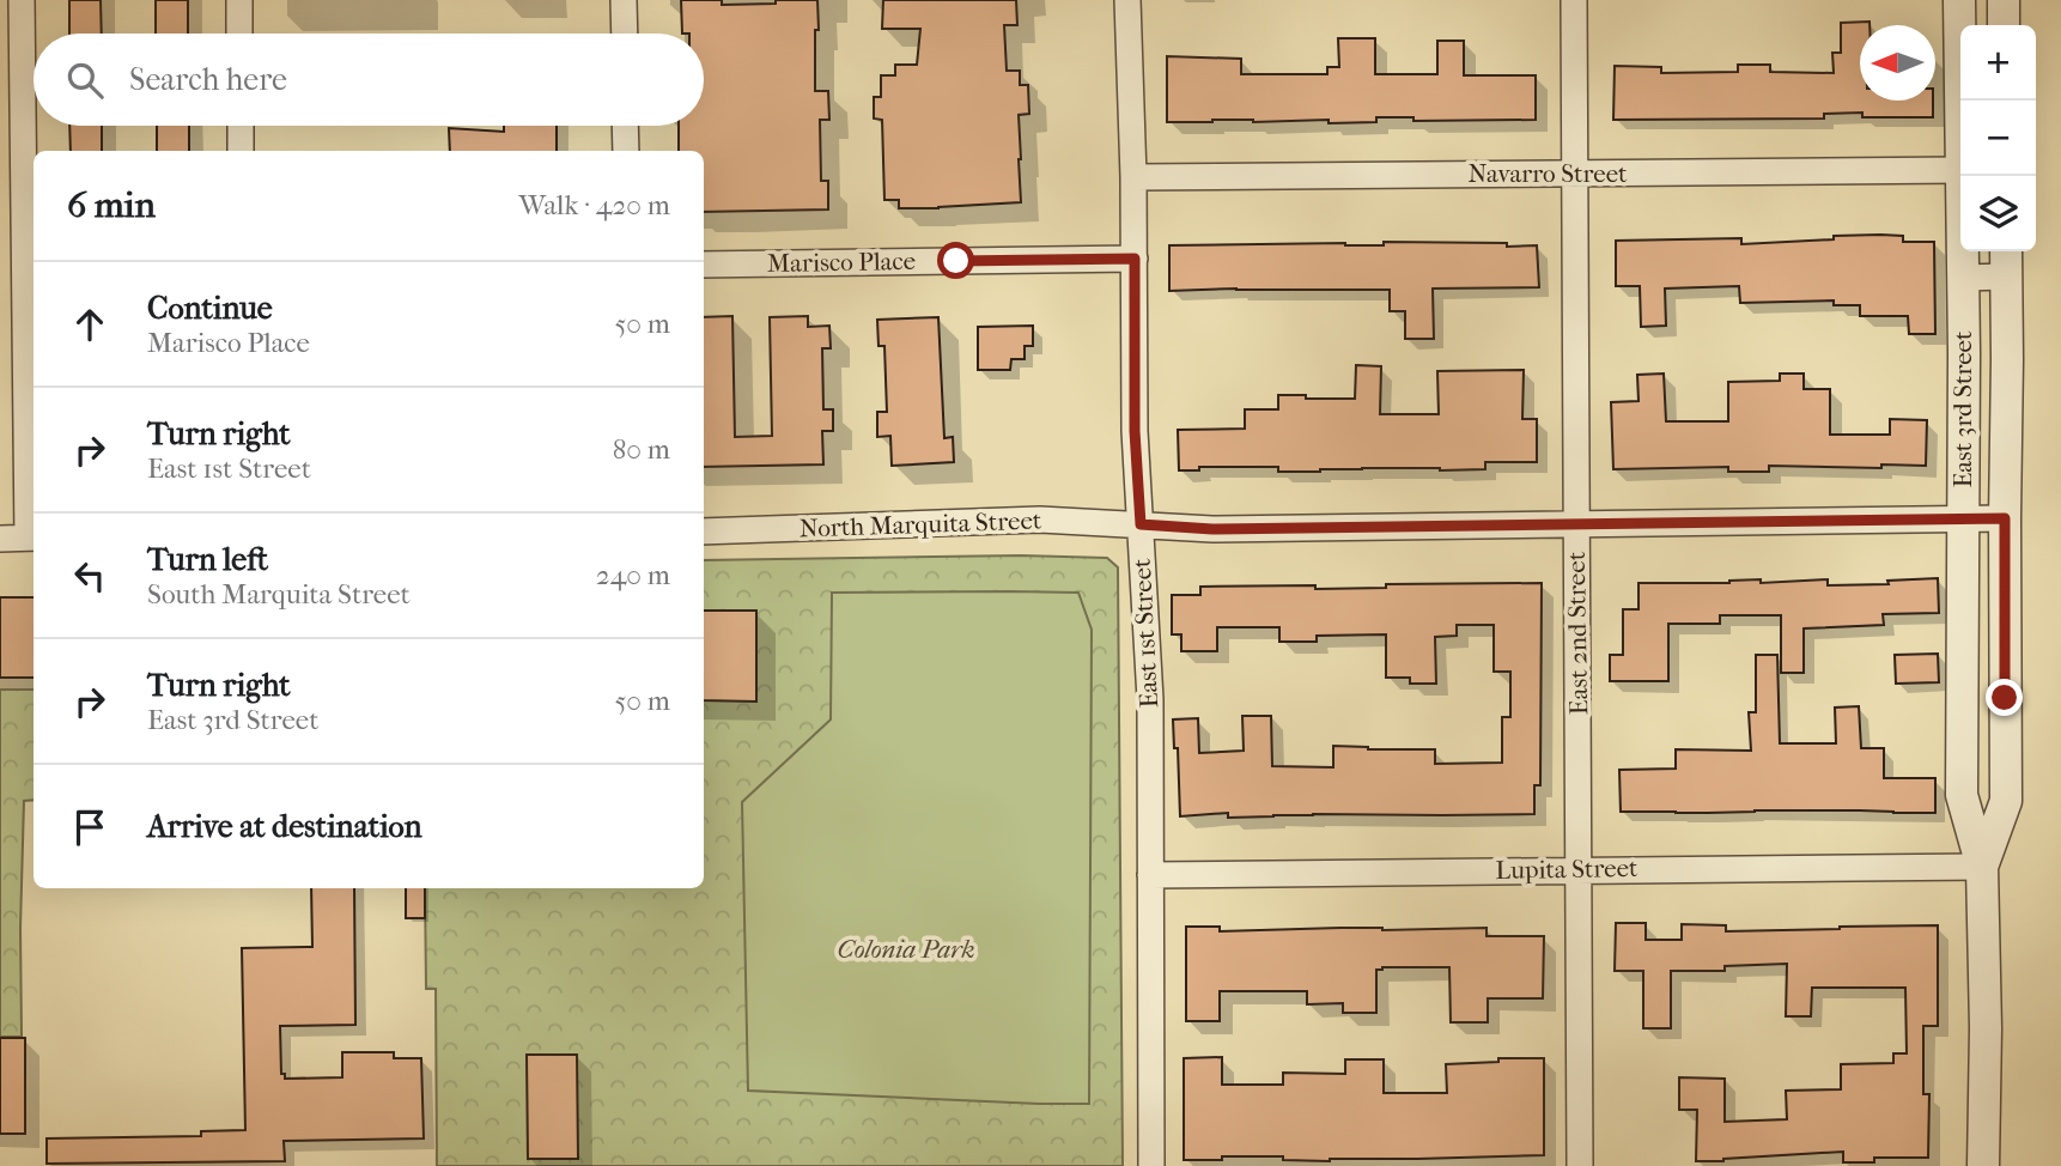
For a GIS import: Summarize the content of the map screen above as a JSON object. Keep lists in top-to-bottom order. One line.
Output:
{"streets":{"street":["Navarro Street","Marisco Place","East 3rd Street","North Marquita Street","East 1st Street","East 2nd Street","Lupita Street"]},"crossings":[["Navarro Street","East 1st Street"],["Navarro Street","East 2nd Street"],["Marisco Place","East 1st Street"],["East 3rd Street","North Marquita Street"],["East 3rd Street","Lupita Street"],["North Marquita Street","East 1st Street"],["North Marquita Street","East 2nd Street"],["East 1st Street","Lupita Street"],["East 2nd Street","Lupita Street"]],"parks":["Colonia Park"],"north":"left","page":{"map_buttons":["+","−"],"search":"Search here","heading":["6 min","Walk · 420 m"],"list":[["Continue","Marisco Place","50 m"],["Turn right","East 1st Street","80 m"],["Turn left","South Marquita Street","240 m"],["Turn right","East 3rd Street","50 m"],"Arrive at destination"]}}
